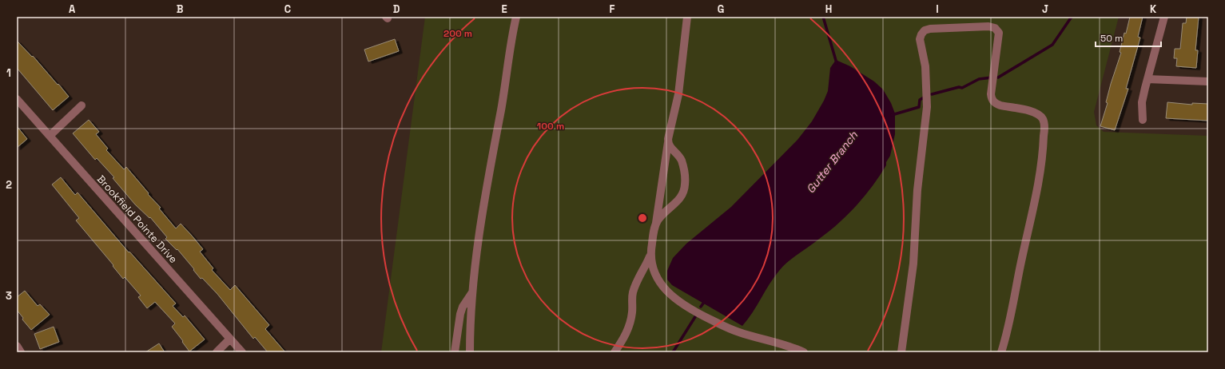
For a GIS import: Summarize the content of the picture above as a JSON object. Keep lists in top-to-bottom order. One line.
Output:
{"streets":{"street":["Brookfield Pointe Drive"]},"water":["Gutter Branch"],"scale_bar":"50 m","grid":{"columns":["A","B","C","D","E","F","G","H","I","J","K"],"rows":["1","2","3"]},"rings":["200 m","100 m"]}
